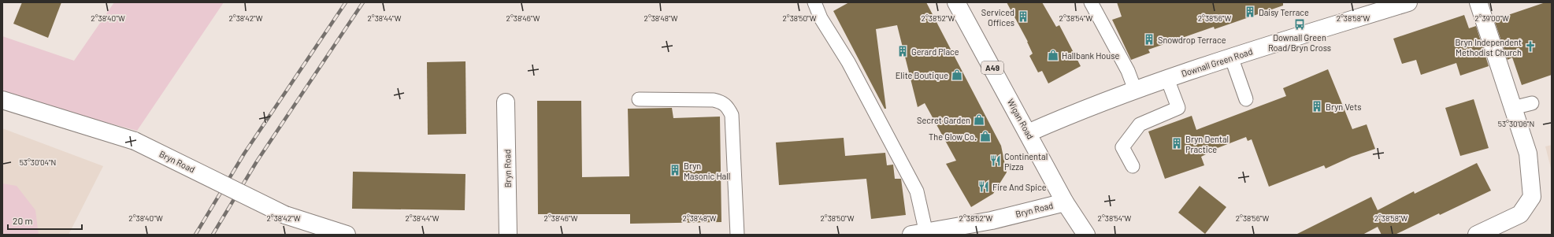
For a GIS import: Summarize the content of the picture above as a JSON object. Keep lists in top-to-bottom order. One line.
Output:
{"streets":{"main road":["Downall Green Road","A49","Wigan Road","Bryn Road"]},"crossings":[["Downall Green Road","Wigan Road"],["Wigan Road","Bryn Road"]],"places":{"building":["Daisy Terrace","Serviced Offices","Snowdrop Terrace","Gerard Place","Bryn Vets","Bryn Dental Practice","Bryn Masonic Hall"],"bus stop":["Downall Green Road/Bryn Cross"],"church":["Bryn Independent Methodist Church"],"shop":["Hallbank House","Elite Boutique","Secret Garden","The Glow Co."],"restaurant":["Continental Pizza","Fire And Spice"]},"scale_bar":"20 m","coordinates":["2°38'50\"W","2°38'58\"W","2°38'40\"W","2°38'42\"W","2°38'44\"W","2°38'46\"W","2°38'48\"W","2°38'52\"W","2°38'54\"W","2°38'56\"W","2°39'00\"W","53°30'06\"N","53°30'04\"N"]}
